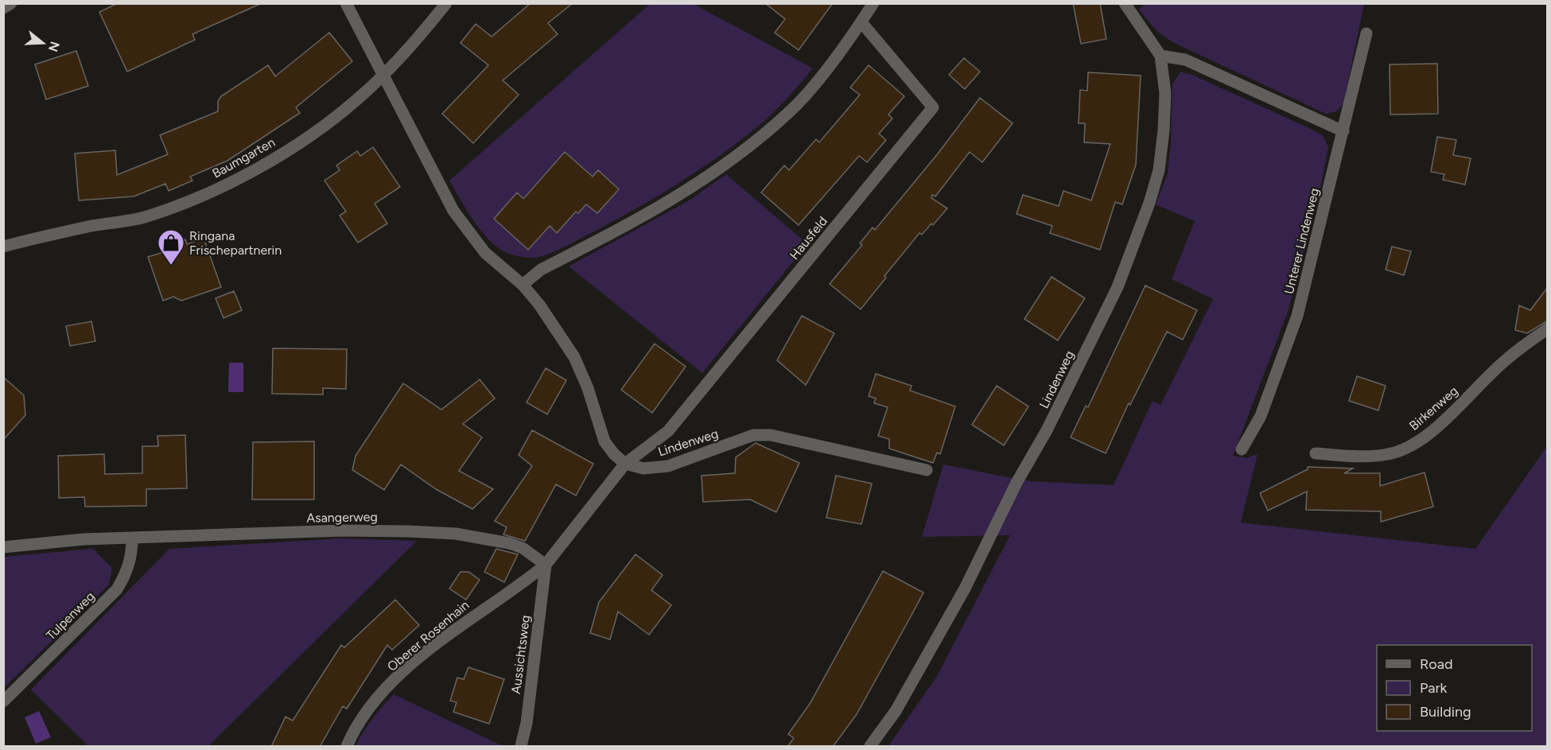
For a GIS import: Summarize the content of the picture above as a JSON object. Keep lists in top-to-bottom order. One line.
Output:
{"streets":{"street":["Baumgarten","Hausfeld","Unterer Lindenweg","Lindenweg","Birkenweg","Asangerweg","Tulpenweg","Oberer Rosenhain","Aussichtsweg"]},"crossings":[["Hausfeld","Lindenweg"],["Asangerweg","Tulpenweg"],["Asangerweg","Oberer Rosenhain"],["Asangerweg","Aussichtsweg"],["Oberer Rosenhain","Aussichtsweg"]],"places":{"shop":["Ringana Frischepartnerin"]},"legend":["Road","Park","Building"],"north":"right"}
